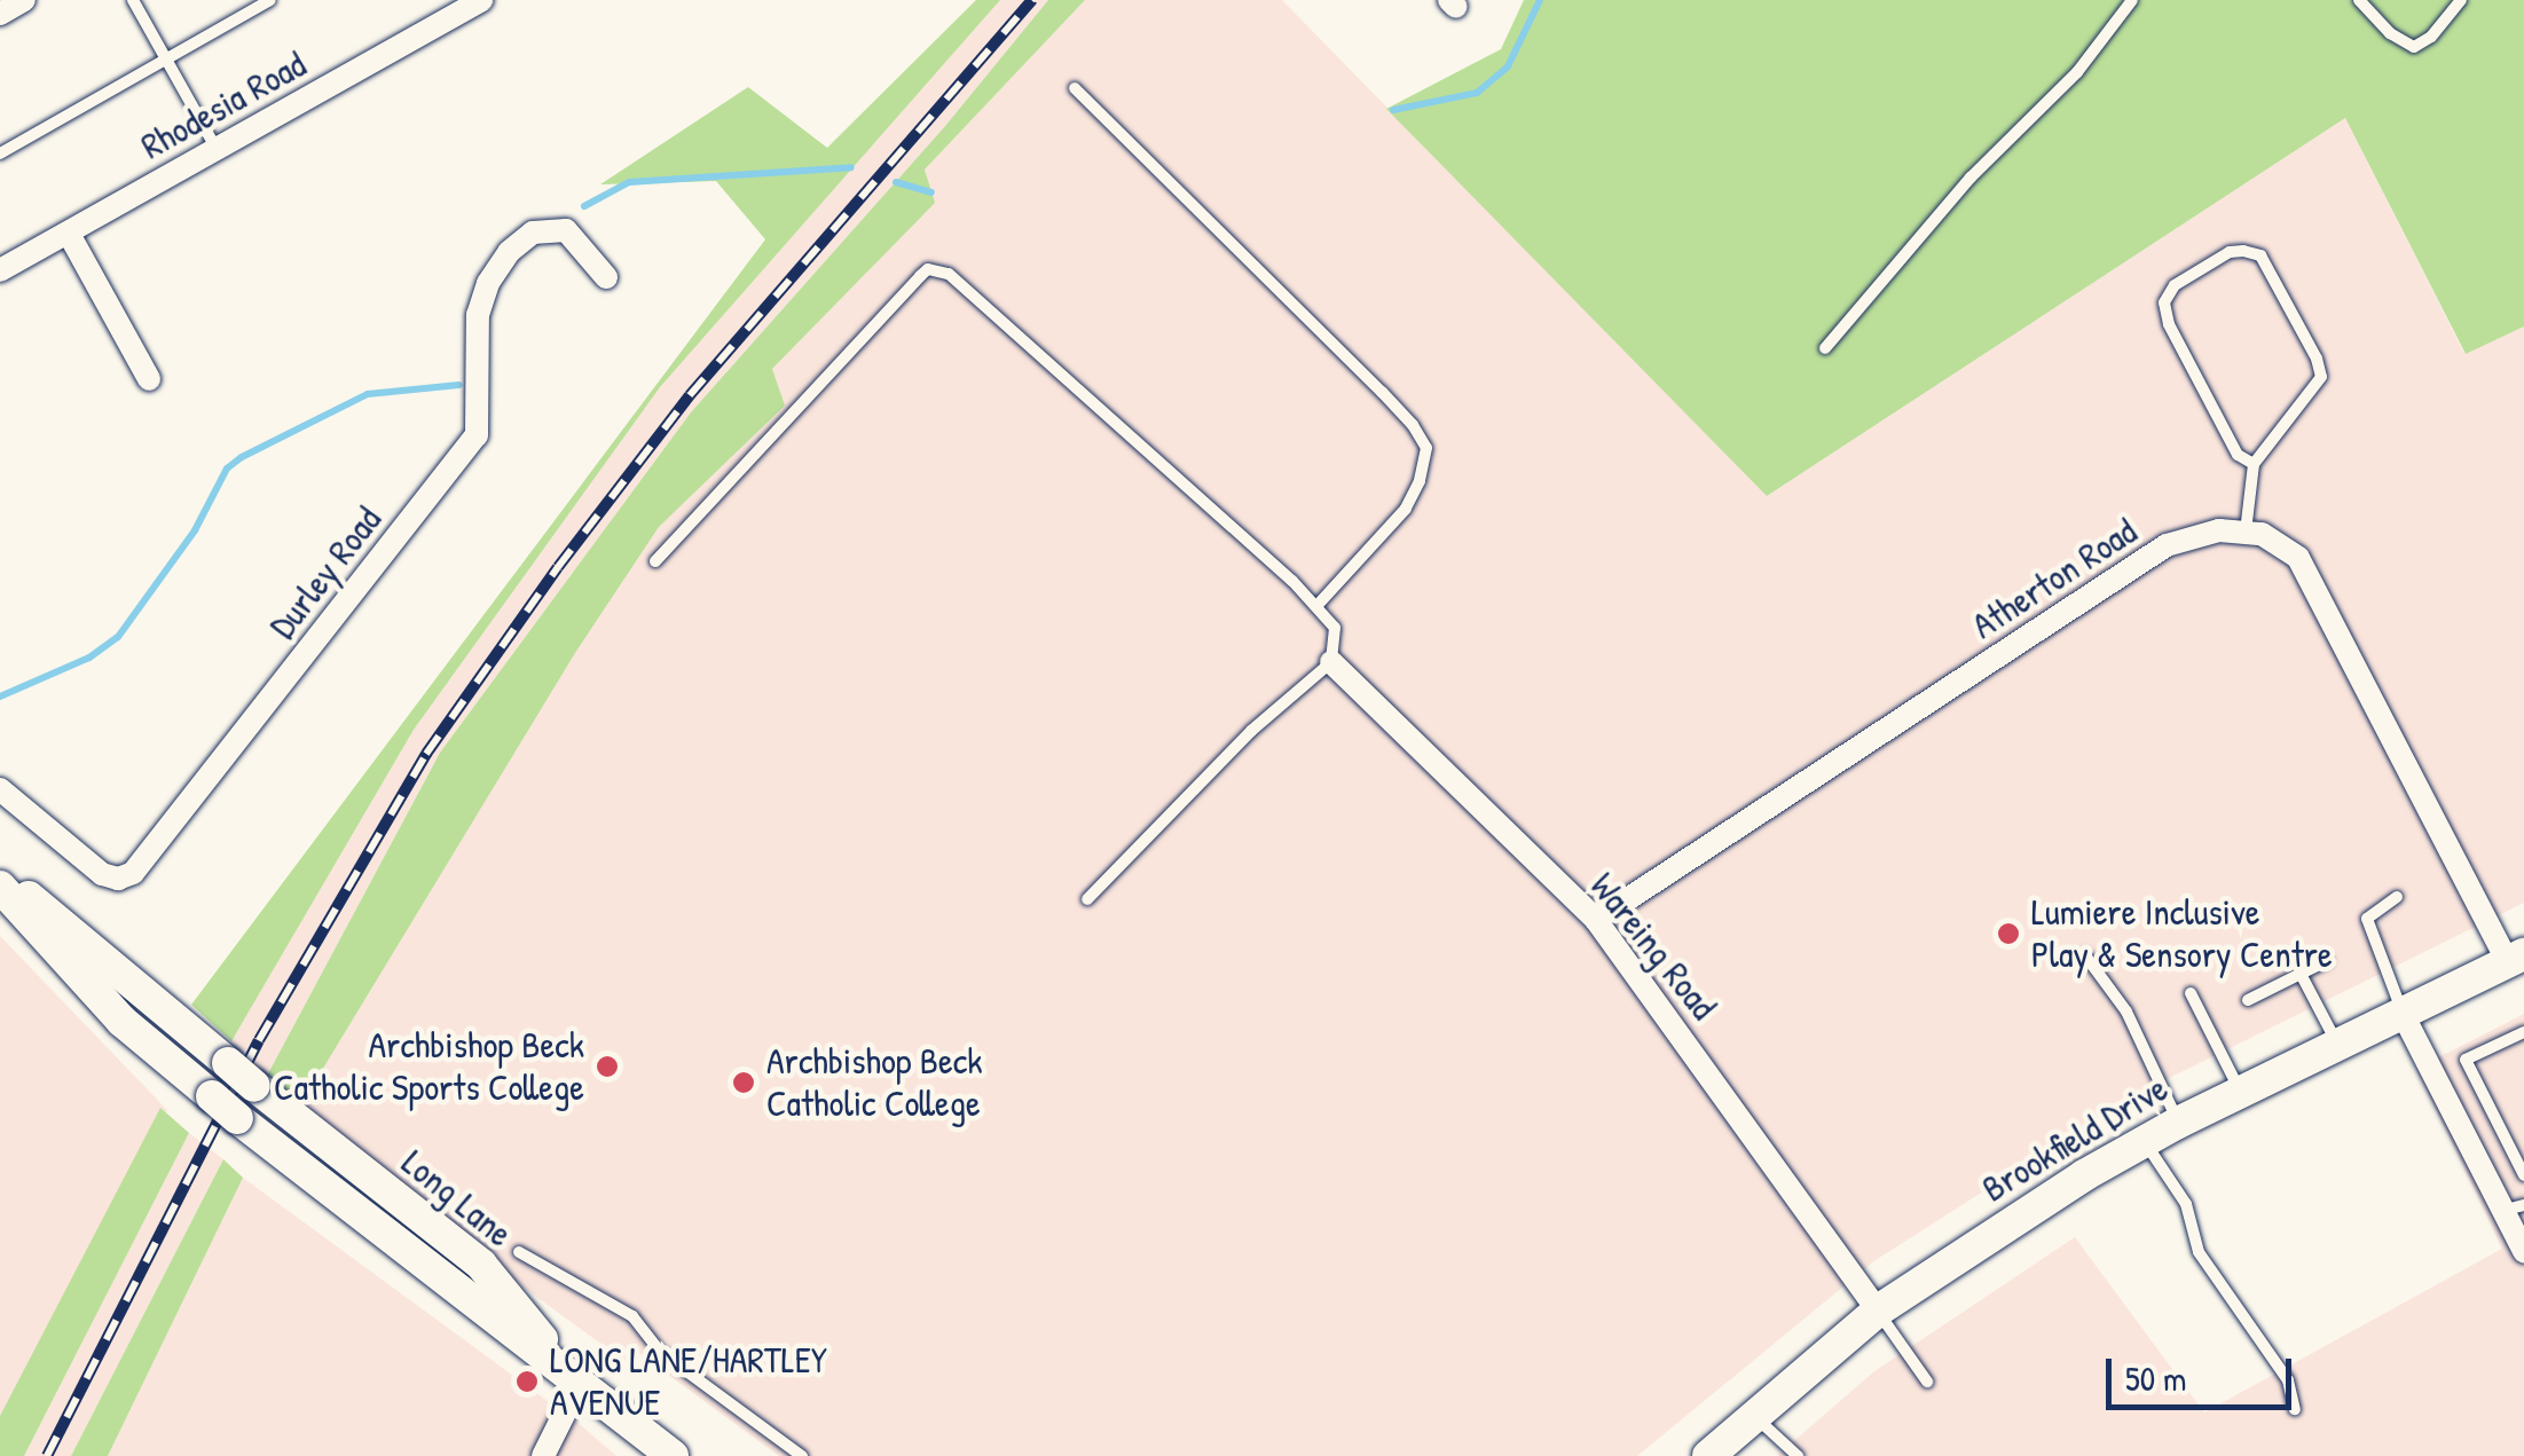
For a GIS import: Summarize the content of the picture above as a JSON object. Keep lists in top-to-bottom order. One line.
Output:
{"streets":{"main road":["Brookfield Drive","Long Lane"],"street":["Rhodesia Road","Durley Road","Atherton Road","Wareing Road"]},"crossings":[["Atherton Road","Wareing Road"],["Wareing Road","Brookfield Drive"]],"places":["Lumiere Inclusive Play & Sensory Centre","Archbishop Beck Catholic Sports College","Archbishop Beck Catholic College","LONG LANE/HARTLEY AVENUE"],"scale_bar":"50 m"}
